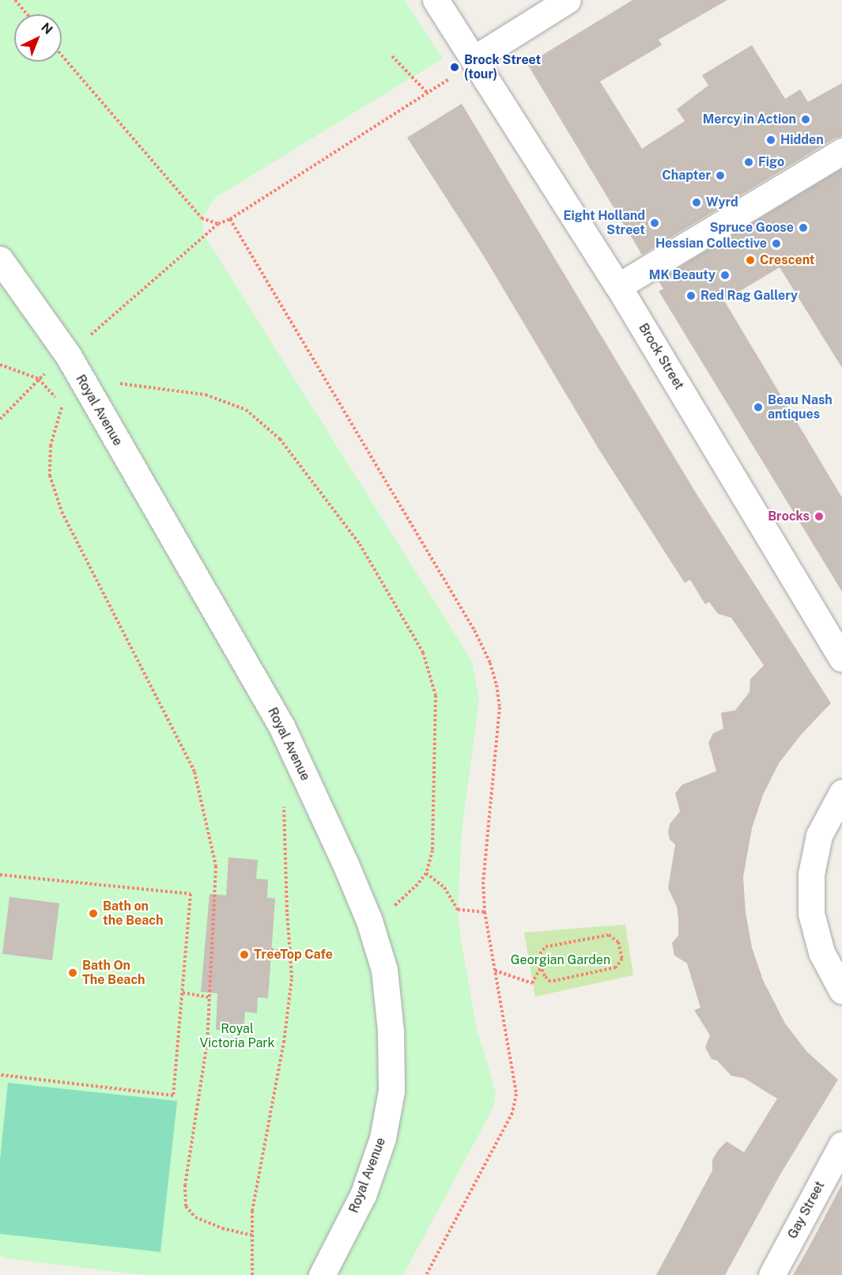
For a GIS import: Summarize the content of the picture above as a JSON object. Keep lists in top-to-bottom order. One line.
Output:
{"streets":{"street":["Brock Street","Royal Avenue","Gay Street"]},"parks":["Georgian Garden","Royal Victoria Park"],"places":["Brock Street (tour)","Mercy in Action","Hidden","Figo","Chapter","Wyrd","Eight Holland Street","Spruce Goose","Hessian Collective","Crescent","MK Beauty","Red Rag Gallery","Beau Nash antiques","Brocks","Bath on the Beach","TreeTop Cafe","Bath On The Beach"],"north":"top right"}
